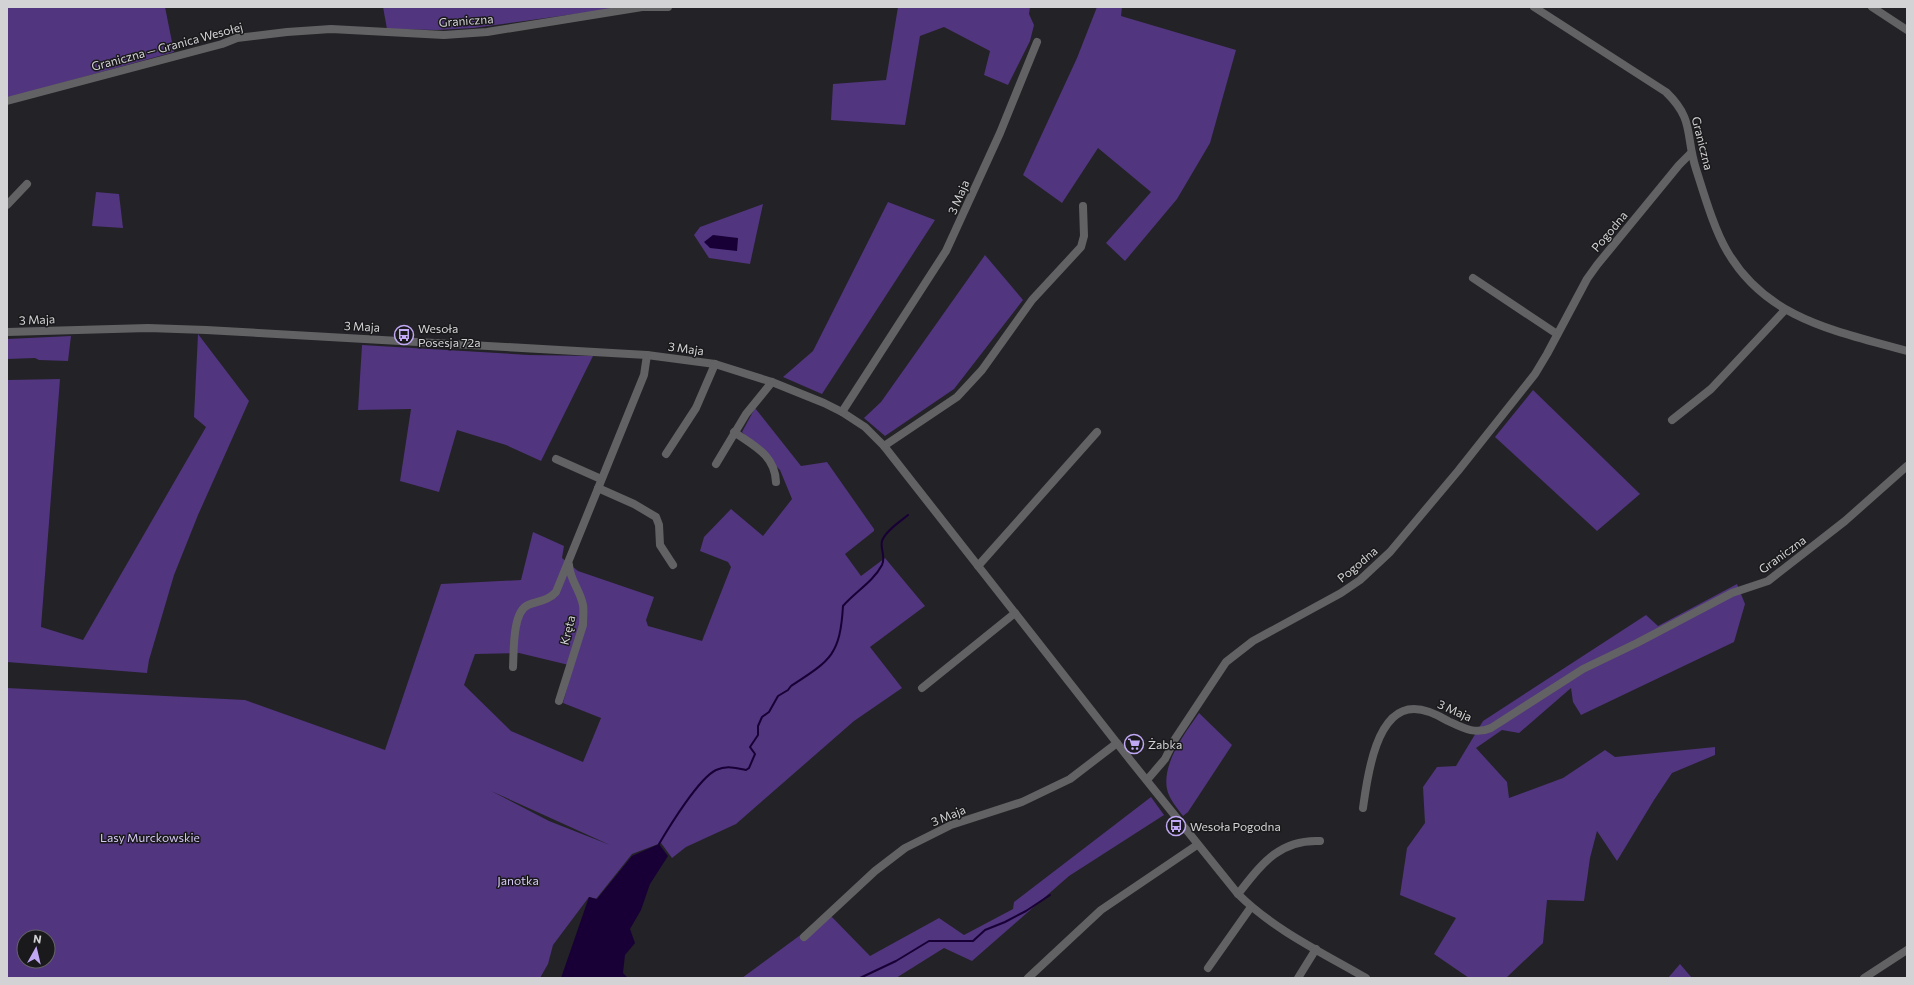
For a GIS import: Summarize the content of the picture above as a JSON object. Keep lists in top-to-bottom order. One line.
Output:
{"streets":{"street":["Graniczna","Graniczna — Granica Wesołej","3 Maja","Pogodna","Kręta"]},"crossings":[["Graniczna","Graniczna — Granica Wesołej"],["Graniczna","3 Maja"],["Graniczna","Pogodna"],["3 Maja","Pogodna"]],"parks":["Lasy Murckowskie","Janotka"],"places":{"bus stop":["Wesoła Posesja 72a","Wesoła Pogodna"],"supermarket":["Żabka"]},"north":"top"}
